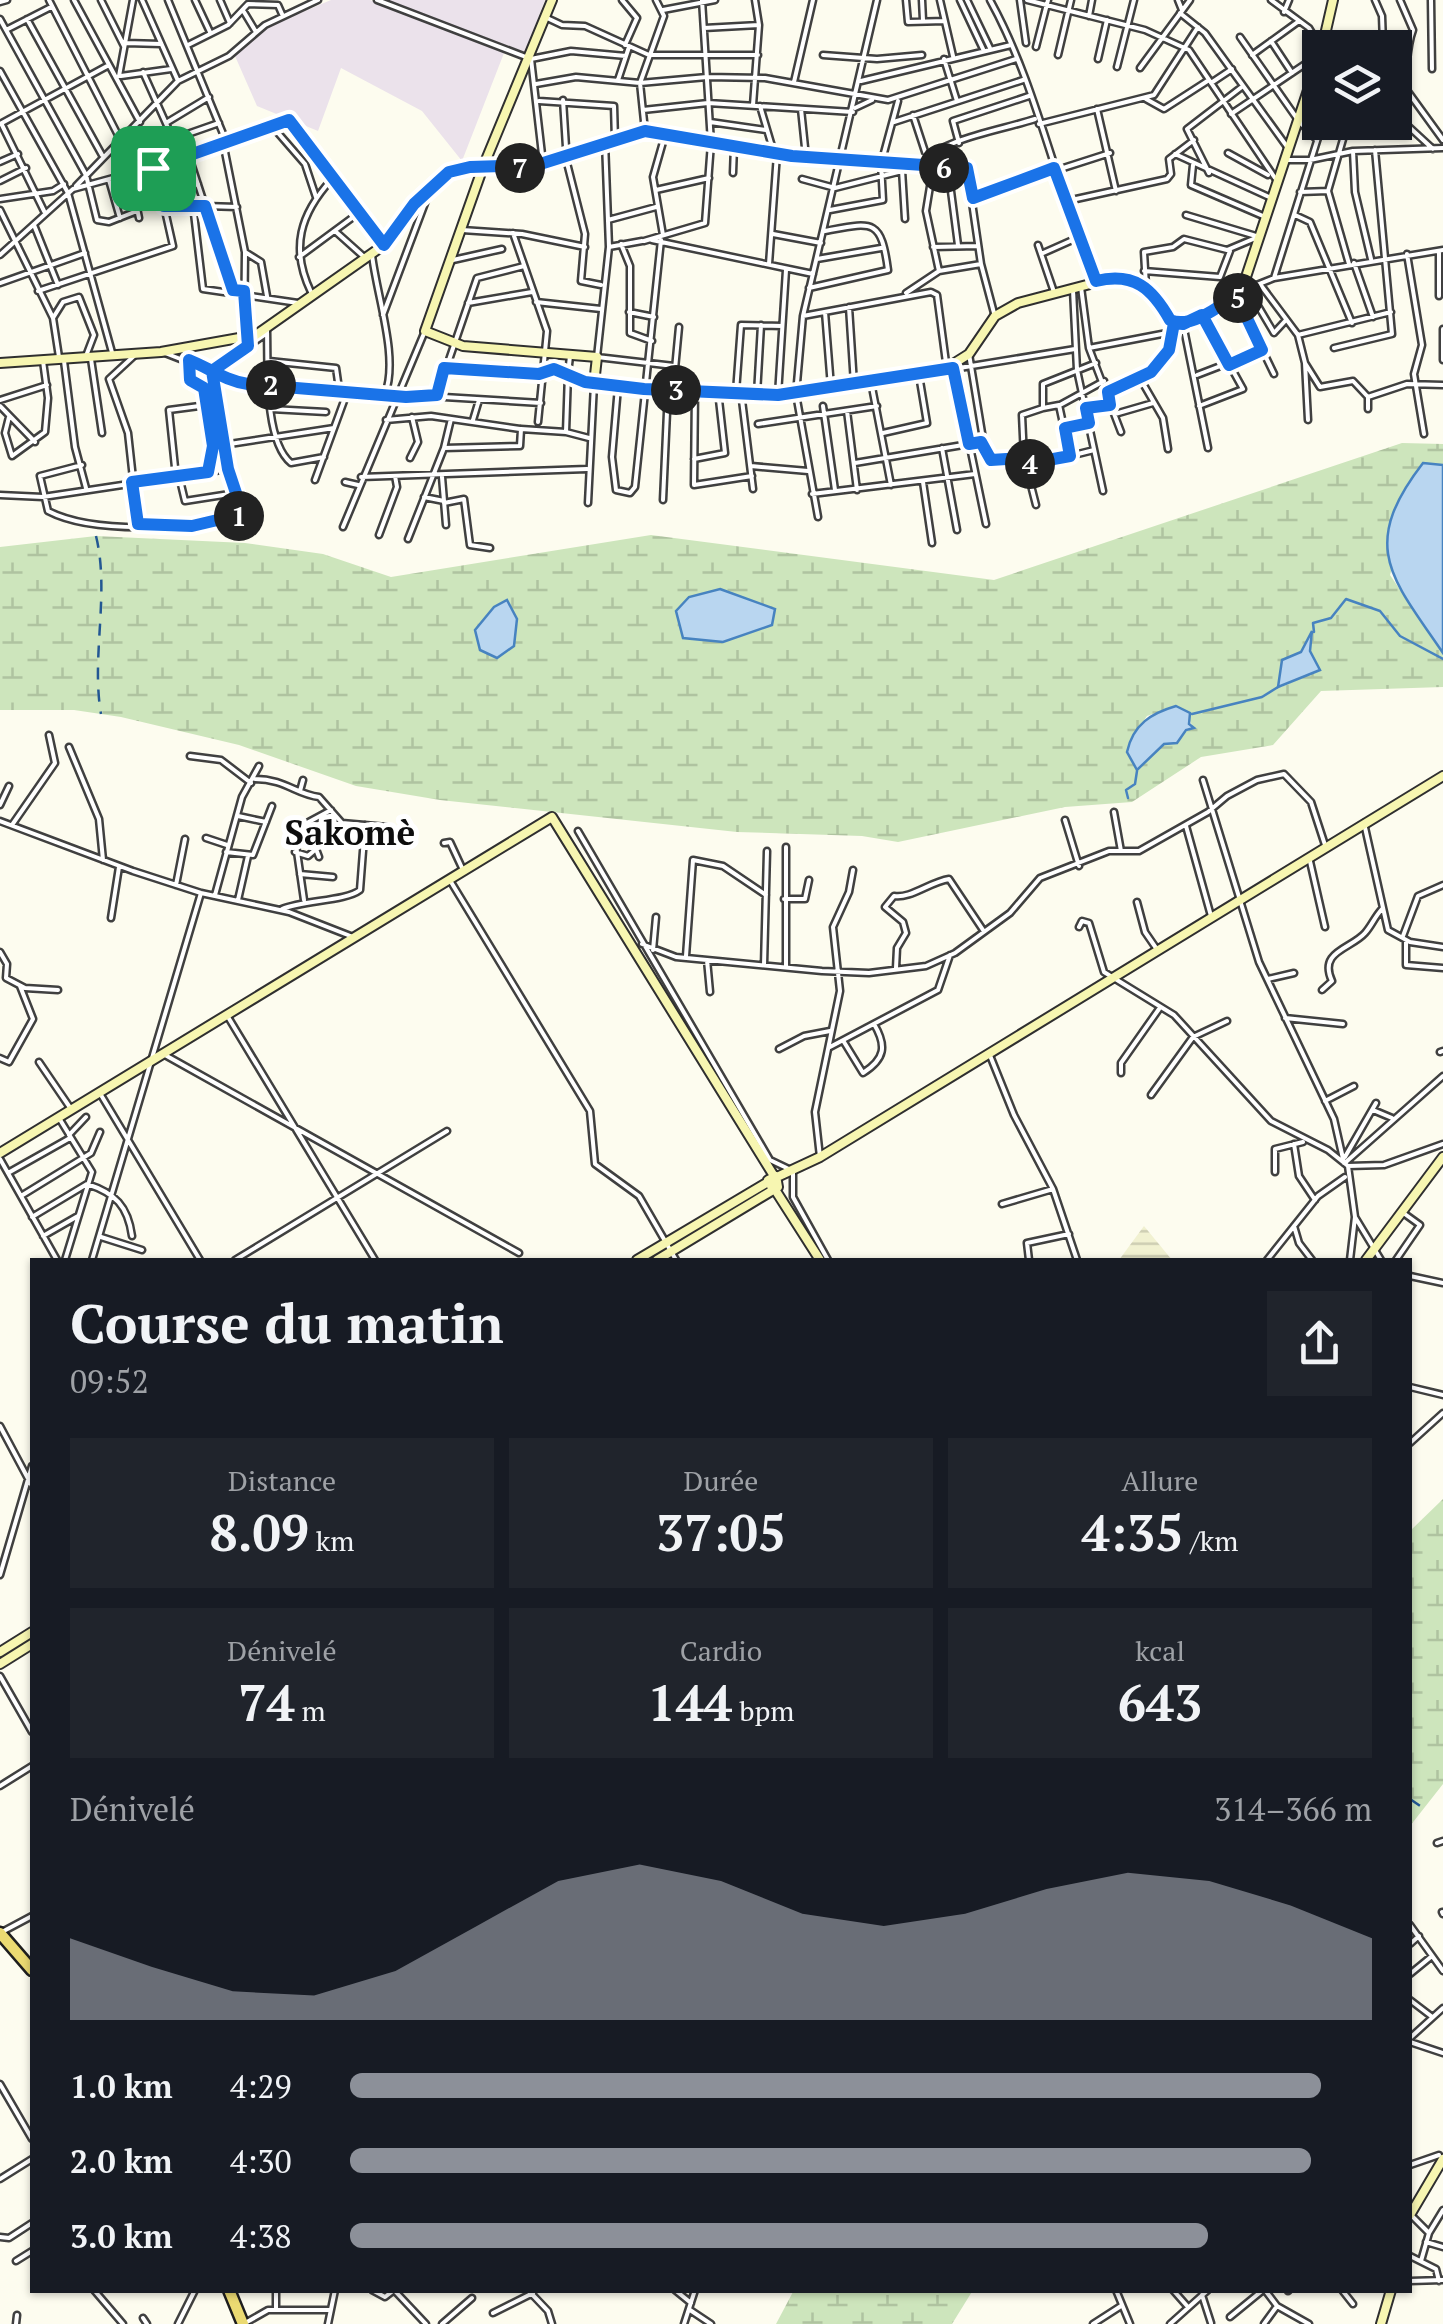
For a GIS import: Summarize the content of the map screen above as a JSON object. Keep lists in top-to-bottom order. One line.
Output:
{"districts":["Sakomè"],"page":{"pins":["6","7","5","2","3","4","1"],"heading":["Course du matin","09:52"],"stats":[["Distance","8.09 km"],["Durée","37:05"],["Allure","4:35 /km"],["Dénivelé","74 m"],["Cardio","144 bpm"],["kcal","643"]],"chart":["Dénivelé","314–366 m"],"list":[{"name":"1.0 km","note":"4:29"},{"name":"2.0 km","note":"4:30"},{"name":"3.0 km","note":"4:38"}]}}
